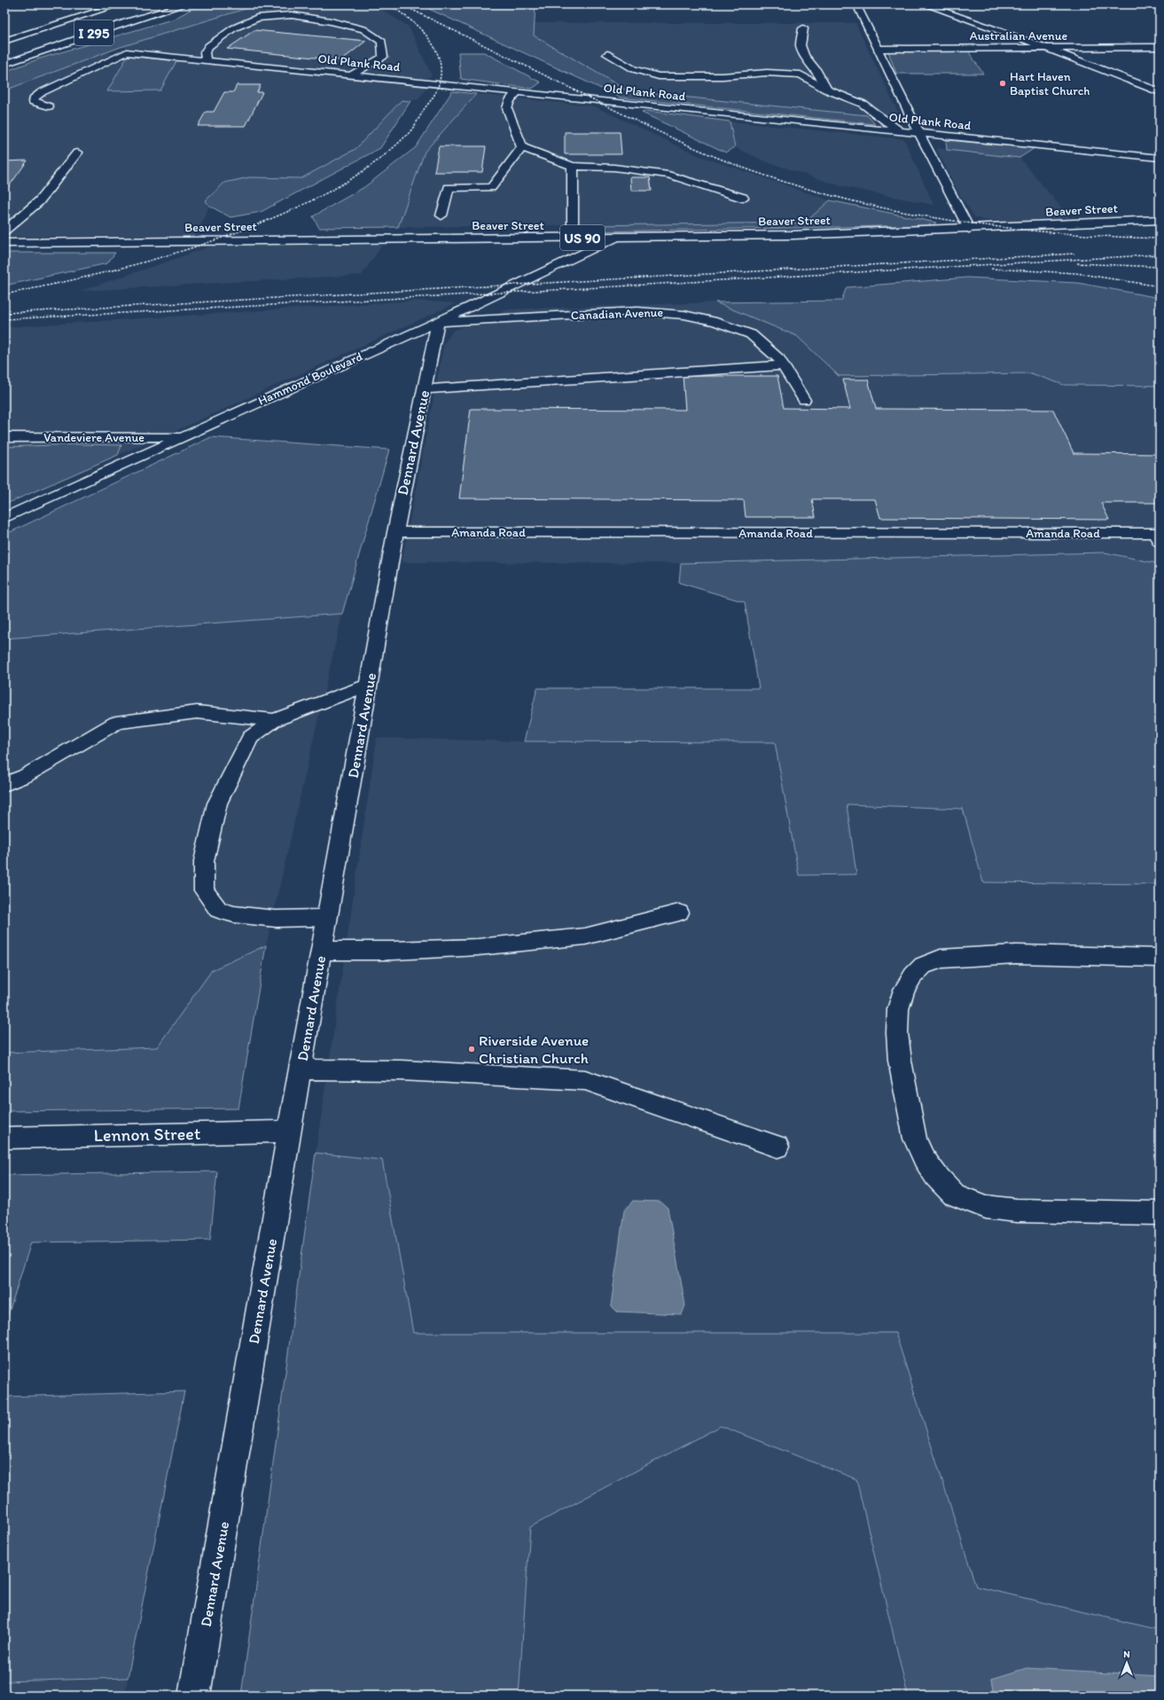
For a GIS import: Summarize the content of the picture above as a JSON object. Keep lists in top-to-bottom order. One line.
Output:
{"streets":{"main road":["I 295","Australian Avenue","Old Plank Road","Beaver Street","US 90","Canadian Avenue","Hammond Boulevard","Vandeviere Avenue","Dennard Avenue","Amanda Road","Lennon Street"]},"crossings":[["Beaver Street","Hammond Boulevard"],["Canadian Avenue","Hammond Boulevard"],["Canadian Avenue","Dennard Avenue"],["Hammond Boulevard","Vandeviere Avenue"],["Hammond Boulevard","Dennard Avenue"],["Dennard Avenue","Amanda Road"],["Dennard Avenue","Lennon Street"]],"places":["Hart Haven Baptist Church","Riverside Avenue Christian Church"],"north":"top"}
